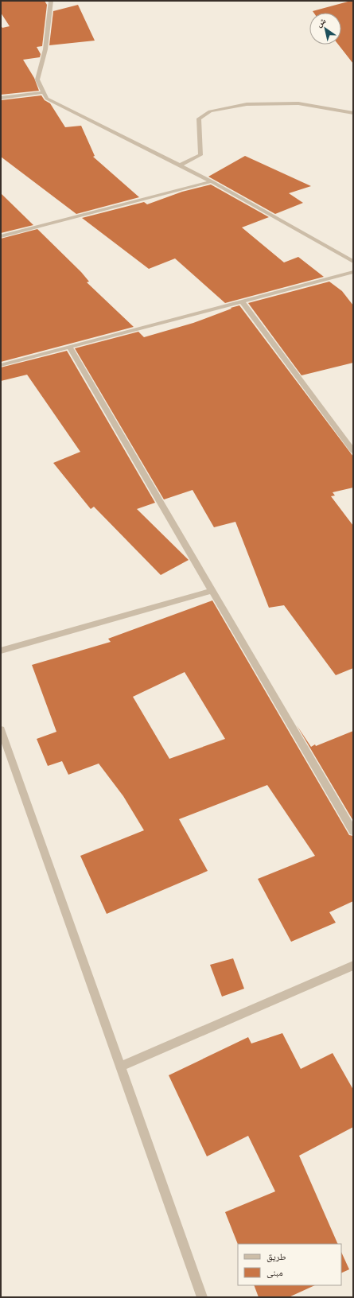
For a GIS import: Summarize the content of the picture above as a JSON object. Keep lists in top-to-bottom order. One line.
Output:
{"legend":["طريق","مبنى"],"north":"top left"}
